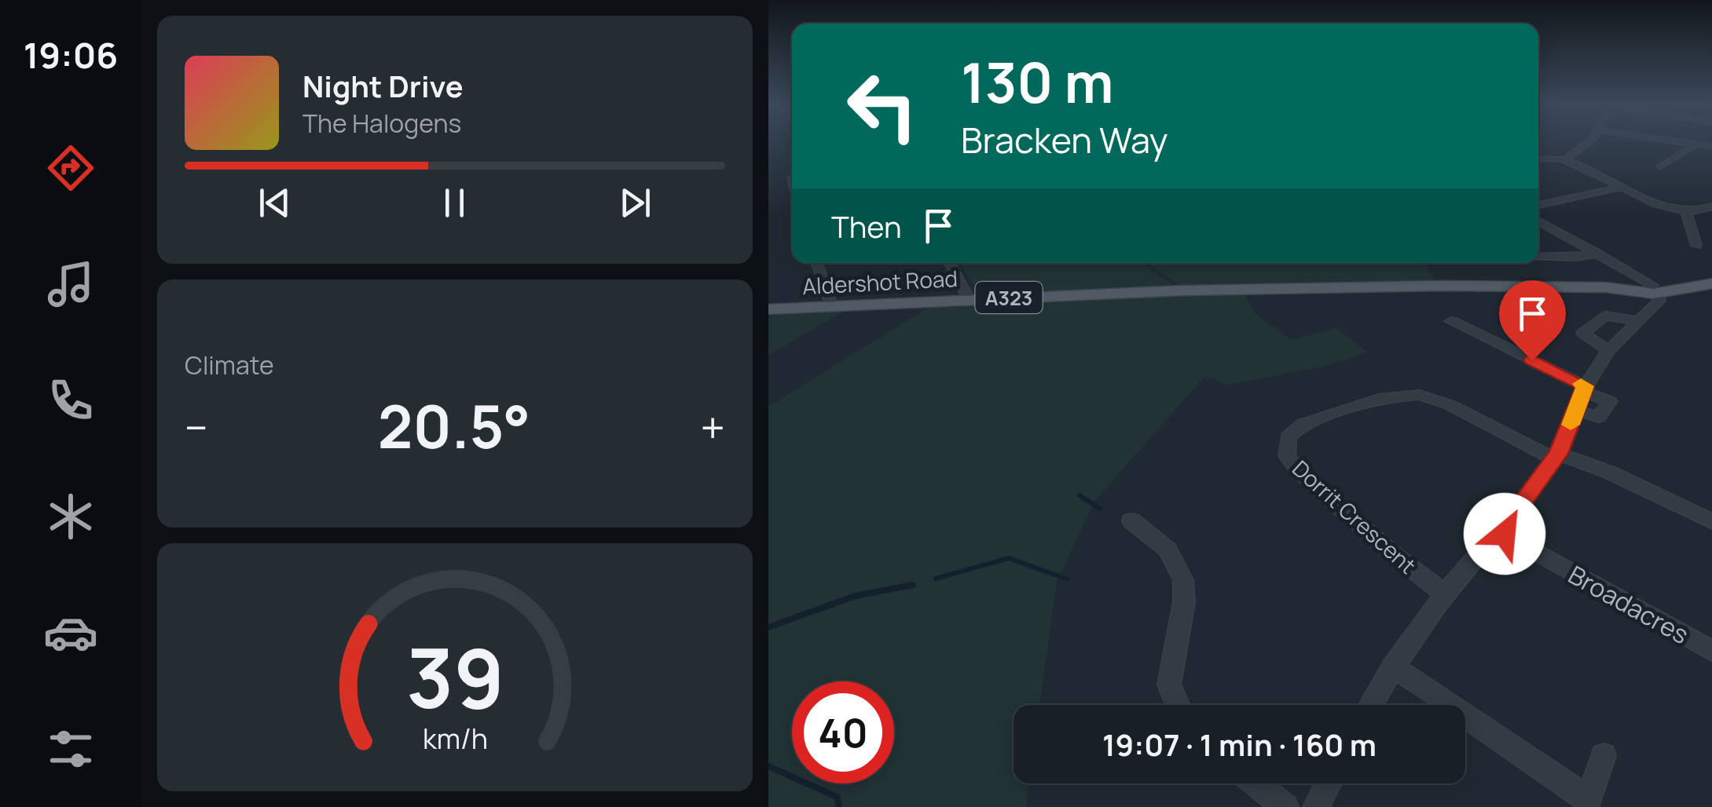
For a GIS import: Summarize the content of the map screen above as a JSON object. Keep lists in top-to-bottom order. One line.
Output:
{"streets":{"main road":["Aldershot Road","A323"],"street":["Dorrit Crescent","Broadacres"]},"page":{"tabs":"19:06","turn":["130 m","Bracken Way"],"song":["Night Drive","The Halogens"],"then":"Then","tile":"Climate","heat":["−","20.5°","+"],"limit":"40","trip":"19:07 · 1 min · 160 m","gauge":["39","km/h"]}}
